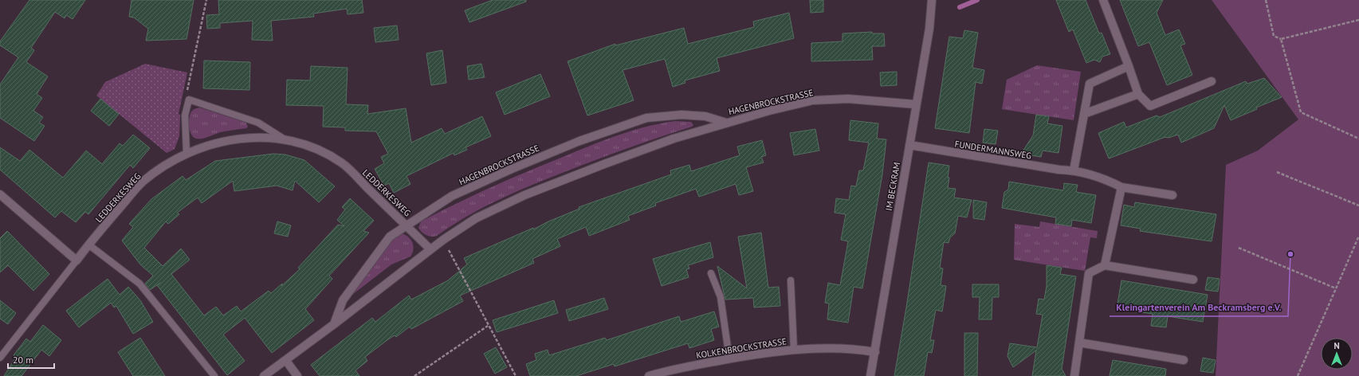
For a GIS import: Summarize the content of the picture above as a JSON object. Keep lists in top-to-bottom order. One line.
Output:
{"streets":{"street":["HAGENBROCKSTRASSE","FUNDERMANNSWEG","IM BECKRAM","LEDDERKESWEG","KOLKENBROCKSTRASSE"]},"crossings":[["HAGENBROCKSTRASSE","IM BECKRAM"],["HAGENBROCKSTRASSE","LEDDERKESWEG"],["FUNDERMANNSWEG","IM BECKRAM"],["IM BECKRAM","KOLKENBROCKSTRASSE"]],"places":["Kleingartenverein Am Beckramsberg e.V."],"scale_bar":"20 m","north":"top"}
